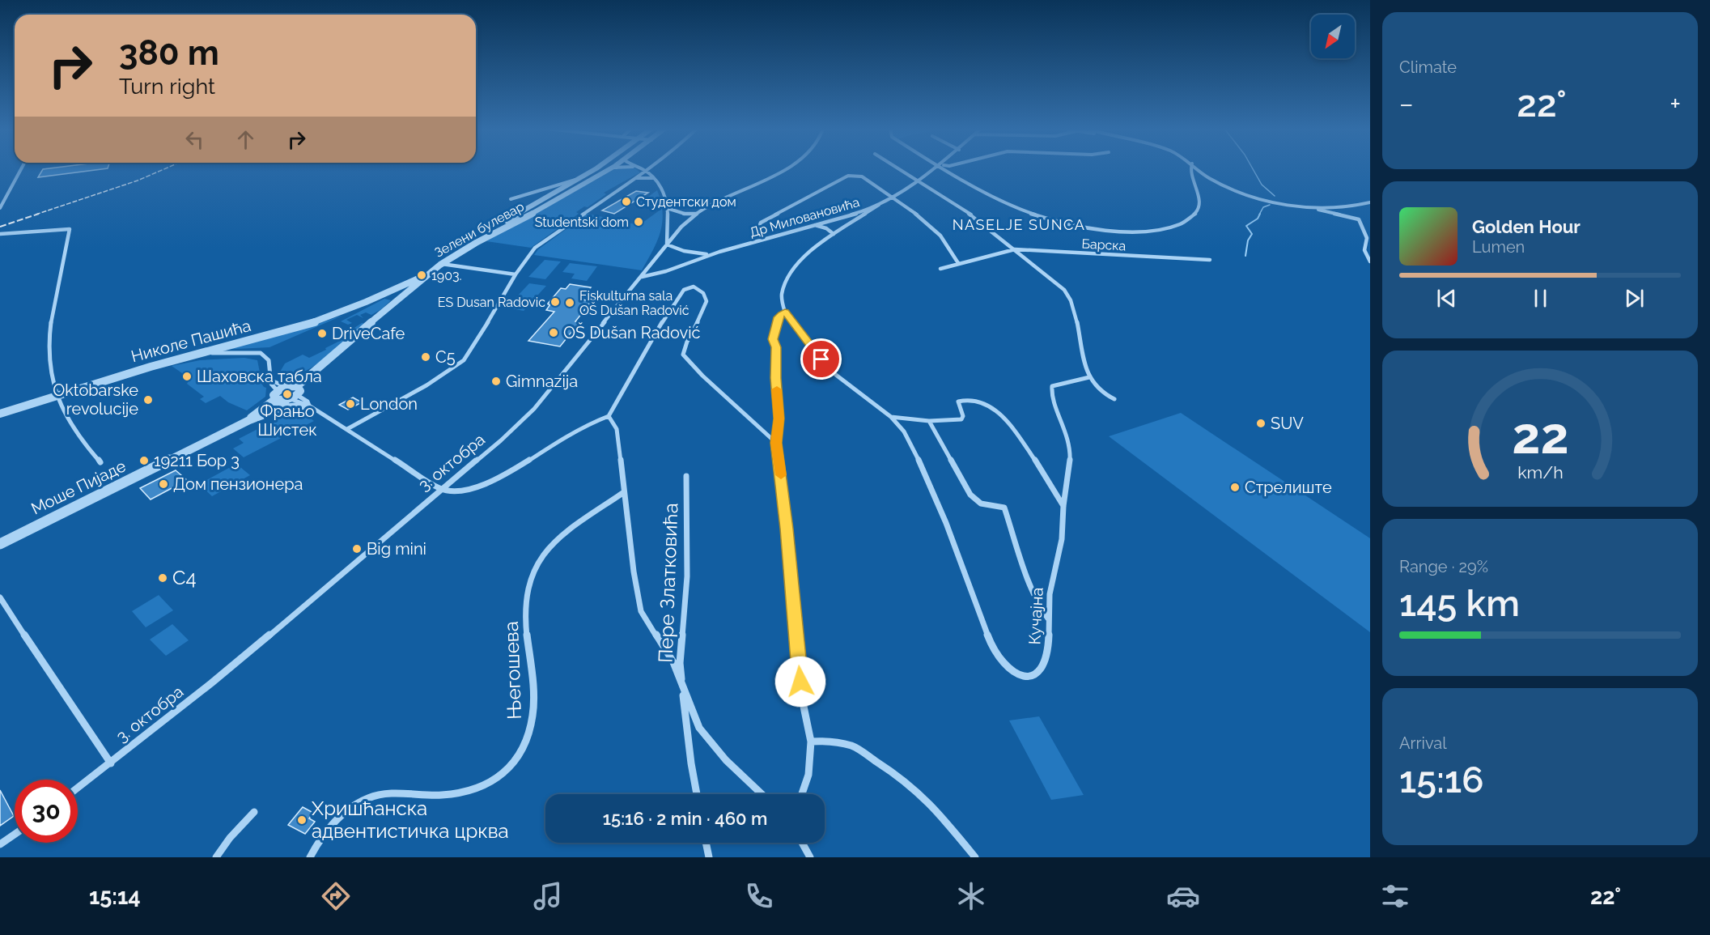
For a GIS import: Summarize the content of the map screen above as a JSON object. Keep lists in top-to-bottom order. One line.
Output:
{"streets":{"street":["Др Миловановића","Зелени булевар","Барска","Николе Пашића","3. октобра","Моше Пијаде","Пере Златковића","Кучајна","Његошева"]},"crossings":[["Др Миловановића","3. октобра"],["Зелени булевар","Николе Пашића"]],"districts":["NASELJE SUNCA"],"places":["Студентски дом","Studentski dom","1903.","ES Dusan Radovic","Fiskulturna sala OŠ Dušan Radović","OŠ Dušan Radović","DriveCafe","C5","Шаховска табла","Gimnazija","Фрањо Шистек","Oktobarske revolucije","London","SUV","19211 Бор 3","Дом пензионера","Стрелиште","Big mini","C4","Хришћанска адвентистичка црква"],"north":"bottom left","page":{"tile":["Climate",["Range · 29%","145 km"],["Arrival","15:16"]],"turn":["380 m","Turn right"],"heat":["−","22°","+"],"song":["Golden Hour","Lumen"],"limit":"30","trip":"15:16 · 2 min · 460 m","tabs":["15:14","22°"],"gauge":["22","km/h"]}}
